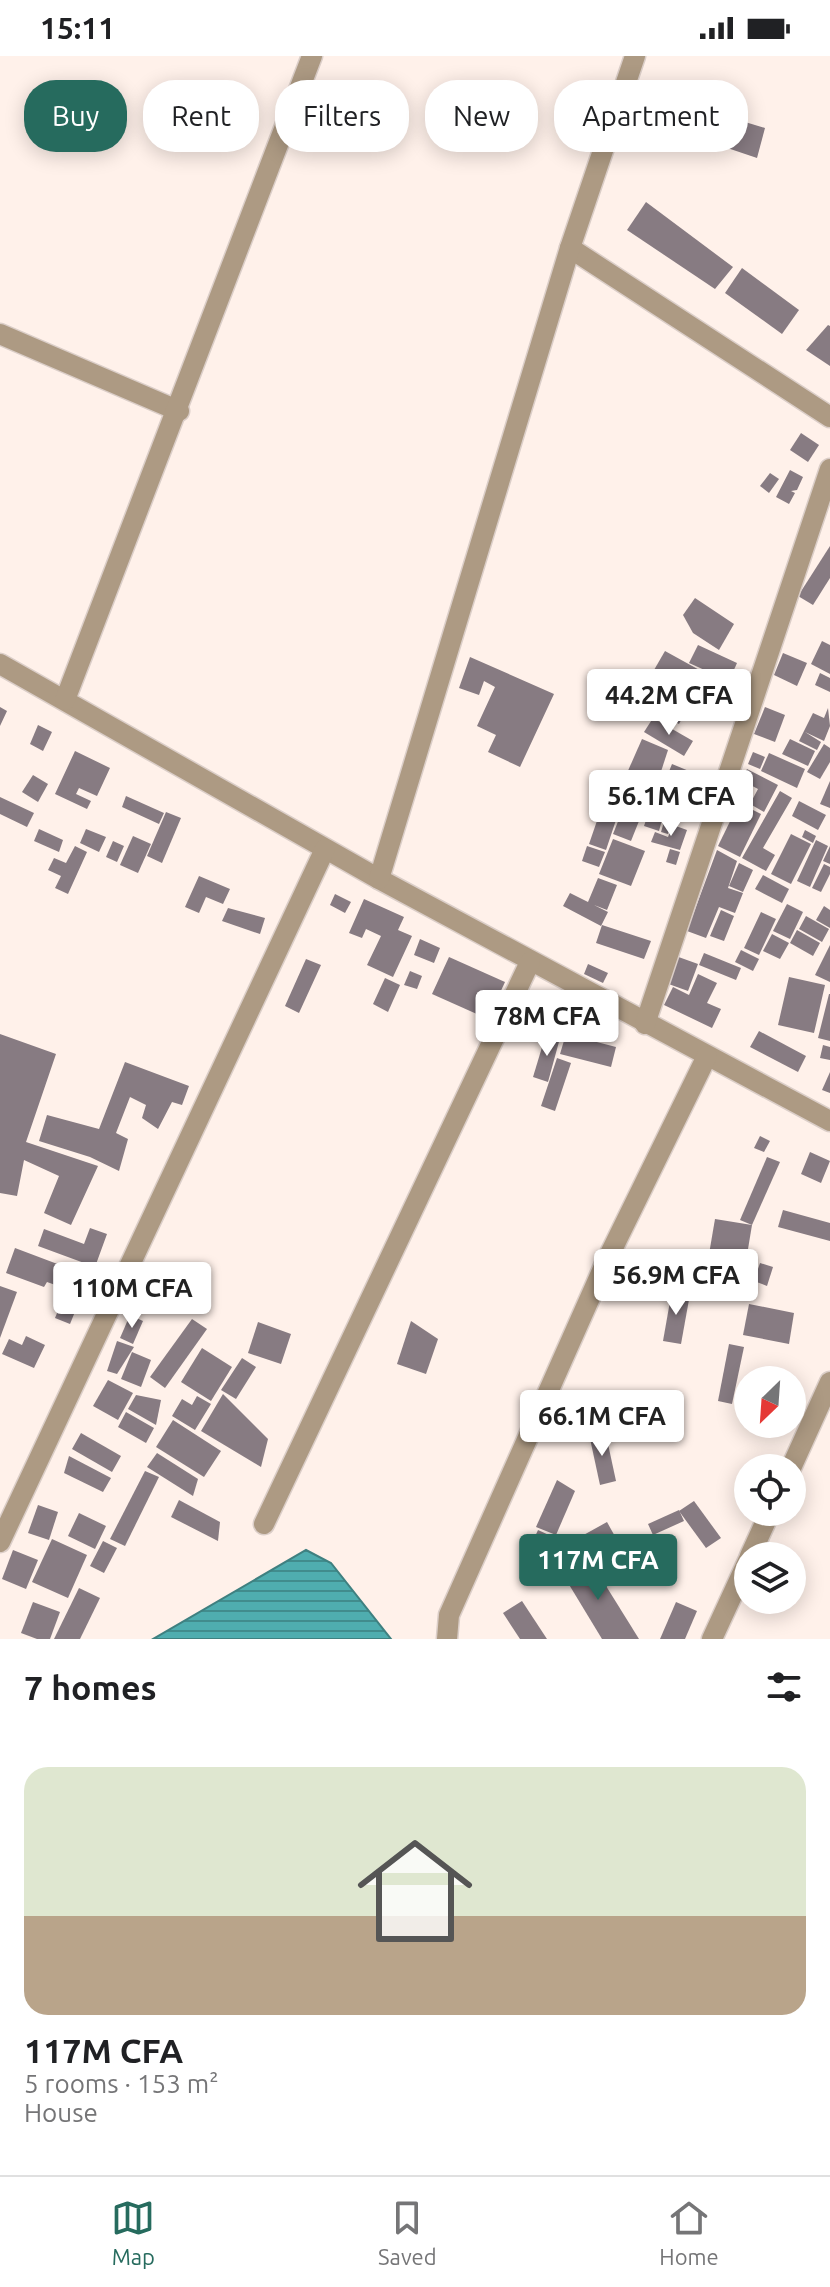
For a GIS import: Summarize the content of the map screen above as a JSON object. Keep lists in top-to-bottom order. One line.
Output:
{"north":"bottom left","page":{"status":"15:11","chip":["Buy","Rent","Filters","New","Apartment"],"price":["44.2M CFA","56.1M CFA","78M CFA","56.9M CFA","110M CFA","66.1M CFA","117M CFA"],"heading":"7 homes","list":[{"name":"117M CFA","note":"5 rooms · 153 m² · House"}],"tabs":["Map","Saved","Home"]}}
